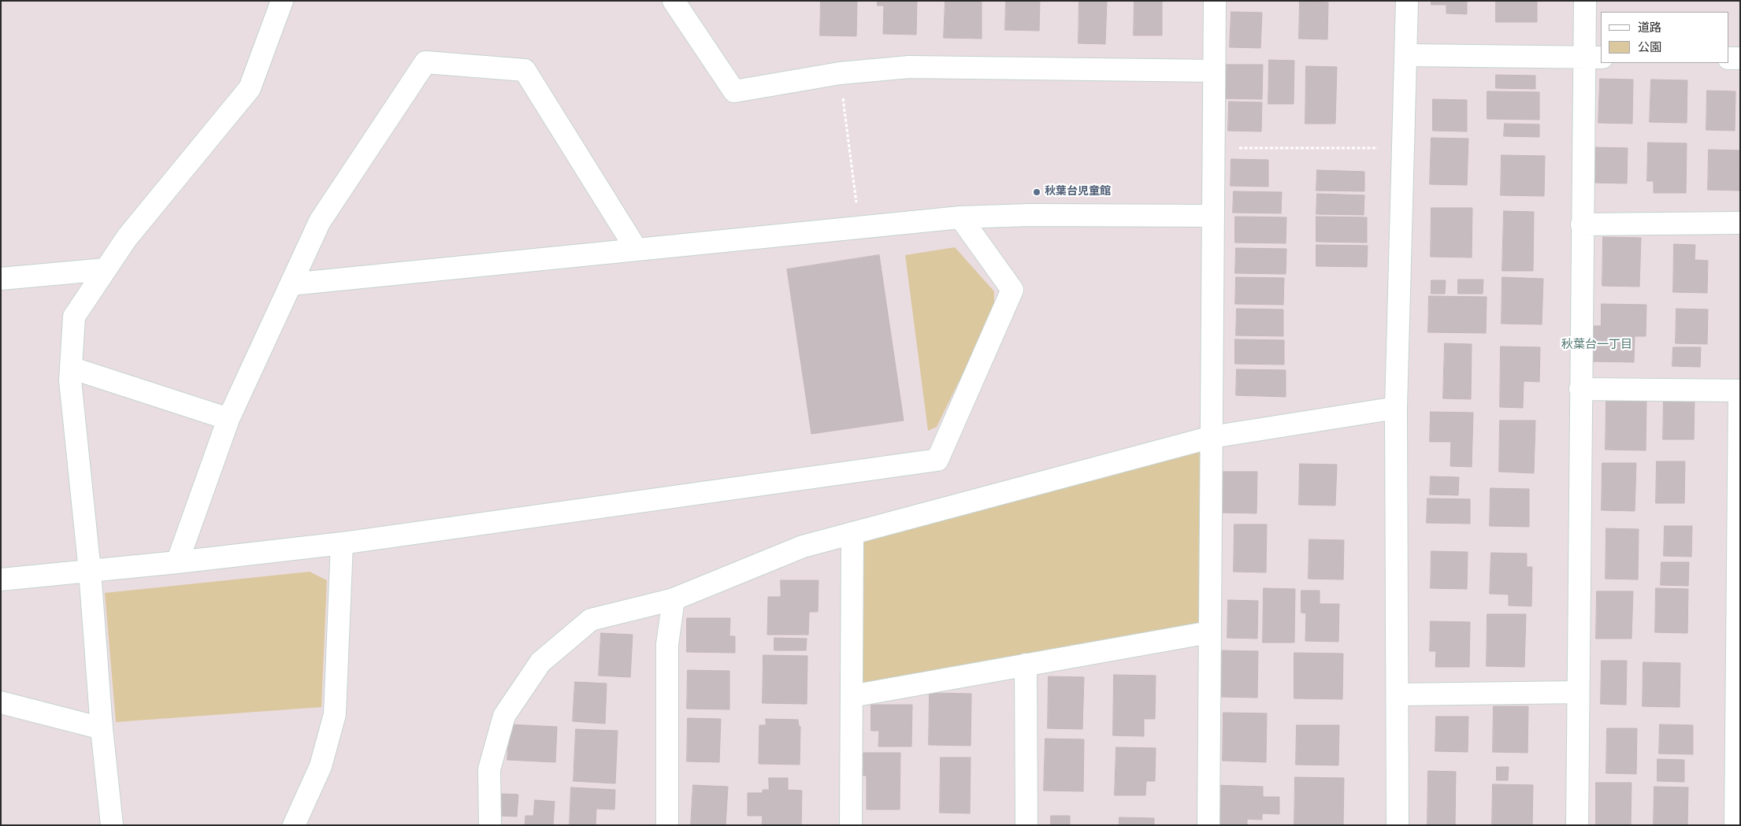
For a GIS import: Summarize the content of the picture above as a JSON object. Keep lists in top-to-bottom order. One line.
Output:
{"districts":["秋葉台一丁目"],"places":["秋葉台児童館"],"legend":["道路","公園"]}
